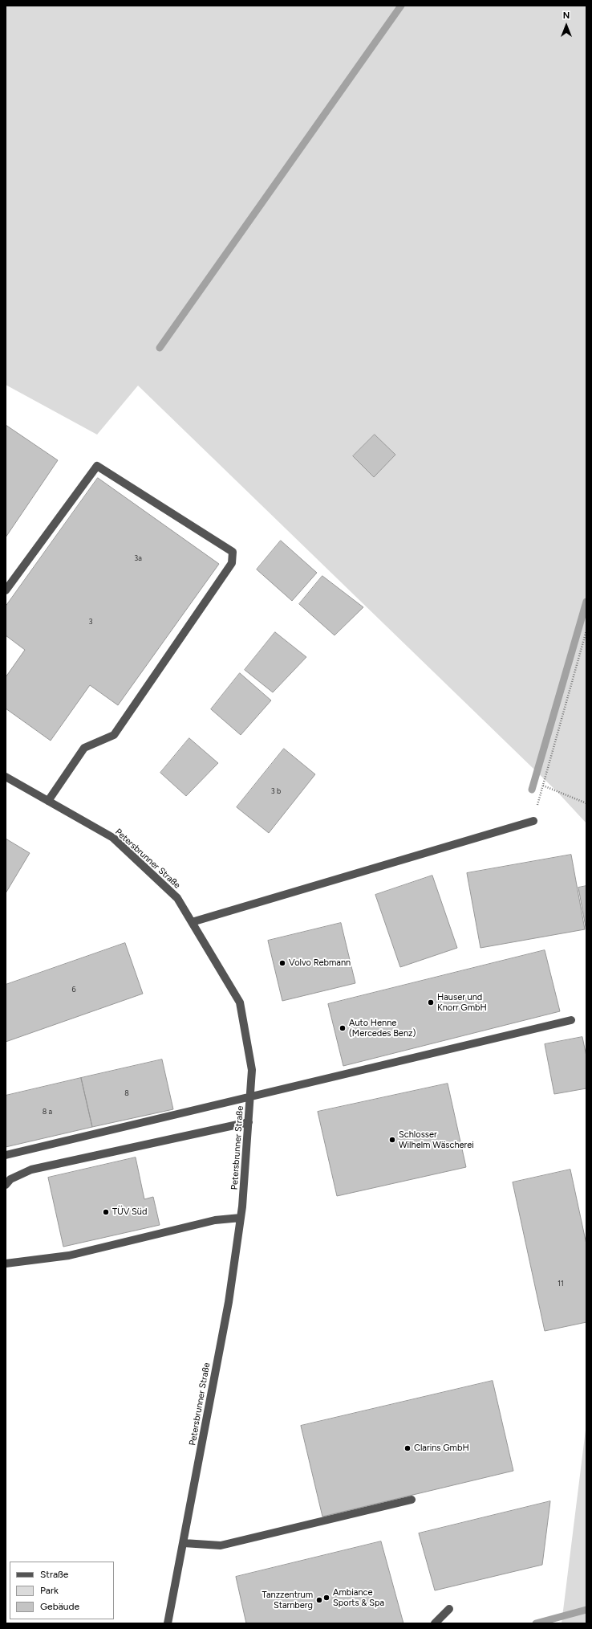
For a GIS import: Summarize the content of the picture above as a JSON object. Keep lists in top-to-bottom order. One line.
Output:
{"streets":{"street":["Petersbrunner Straße"]},"places":["Volvo Rebmann","Hauser und Knorr GmbH","Auto Henne (Mercedes Benz)","Schlosser Wilhelm Wäscherei","TÜV Süd","Clarins GmbH","Ambiance Sports & Spa","Tanzzentrum Starnberg"],"house_numbers":["3a","3","3 b","6","8","8 a","11"],"legend":["Straße","Park","Gebäude"],"north":"top"}
